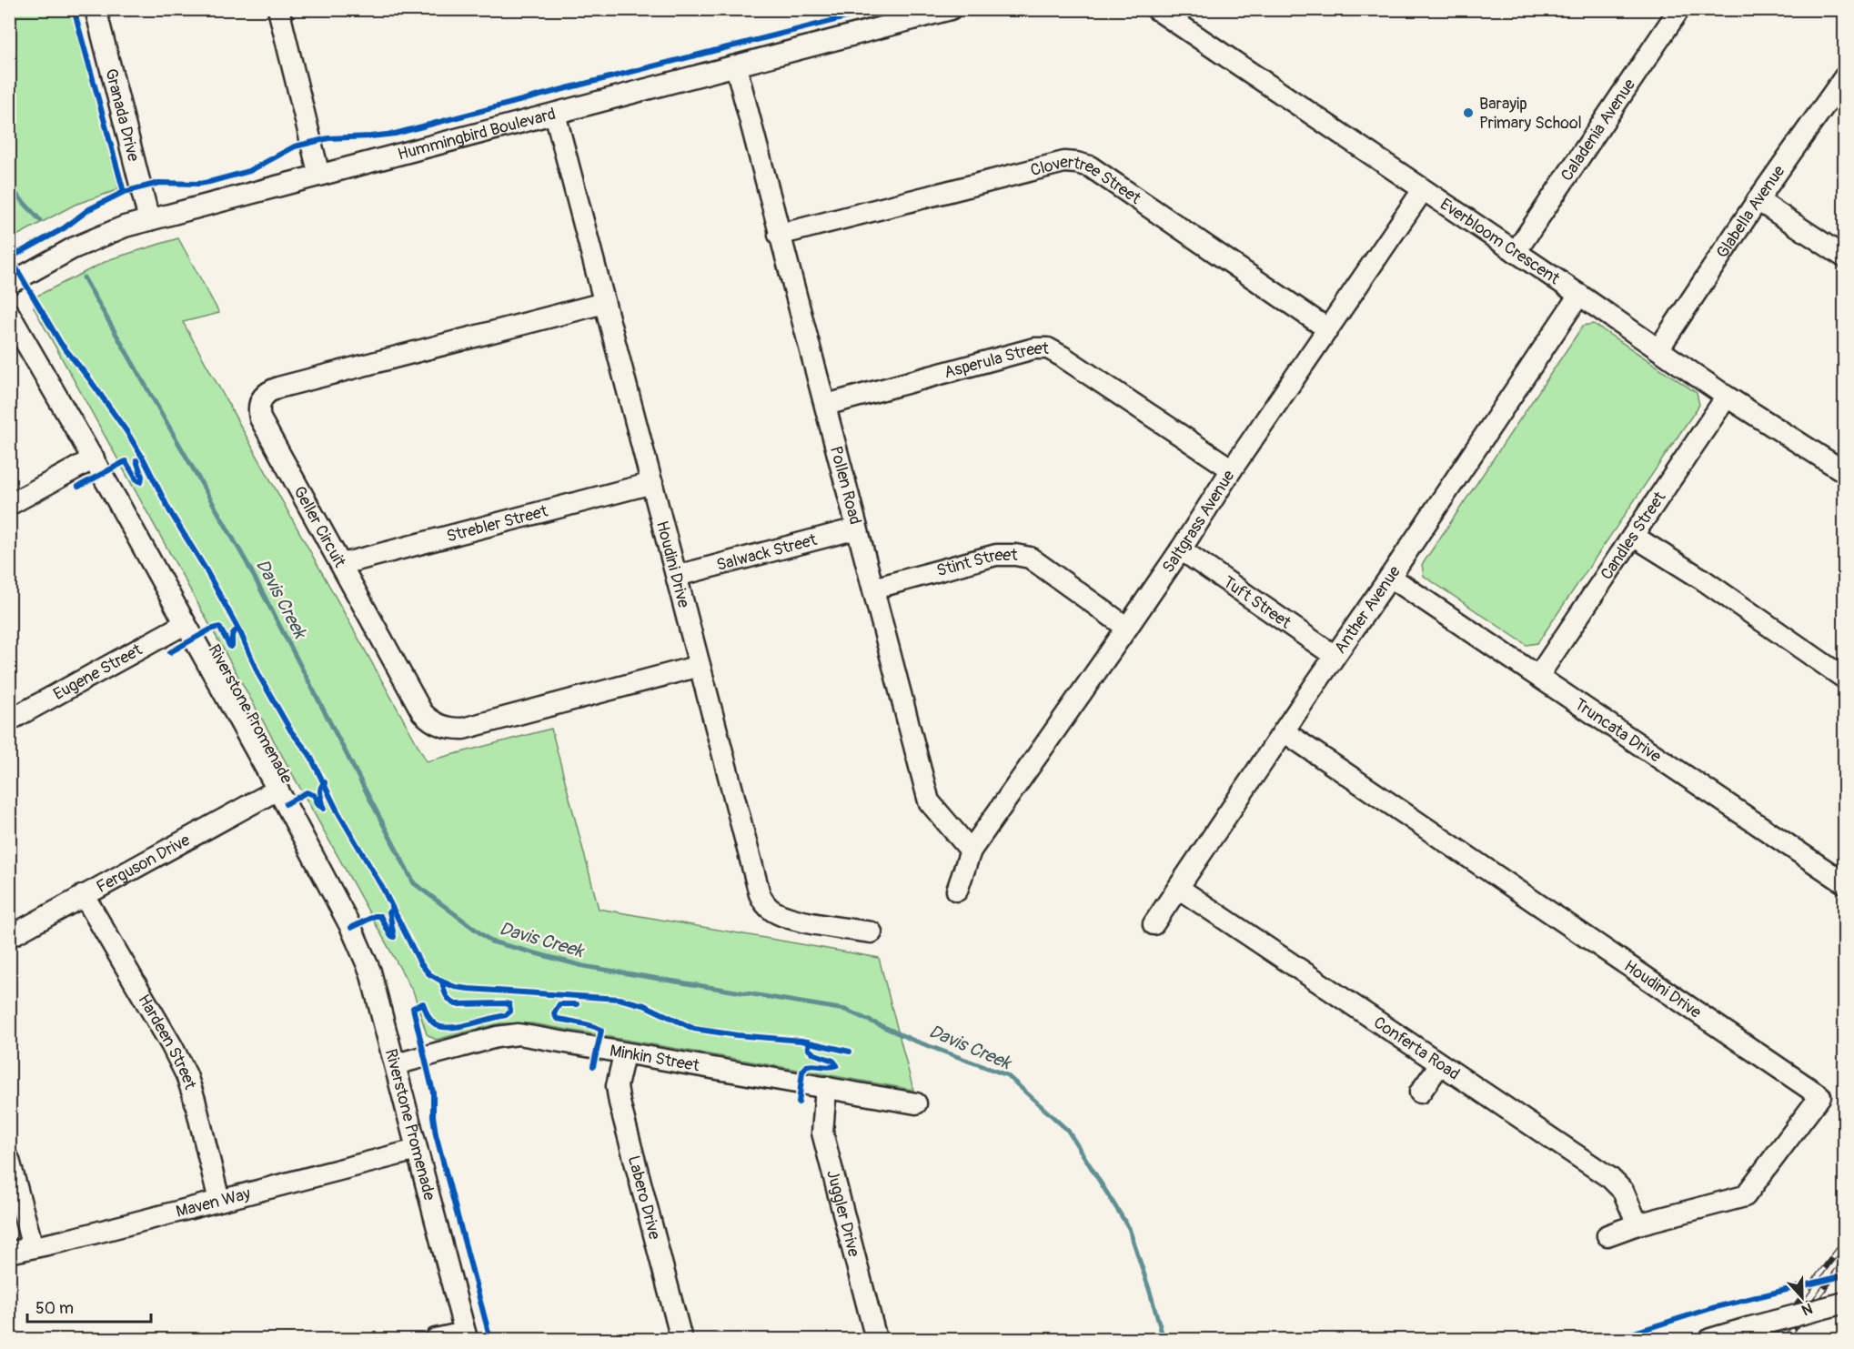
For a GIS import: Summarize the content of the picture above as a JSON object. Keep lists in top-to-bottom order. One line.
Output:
{"streets":{"street":["Granada Drive","Caladenia Avenue","Hummingbird Boulevard","Clovertree Street","Glabella Avenue","Everbloom Crescent","Asperula Street","Pollen Road","Saltgrass Avenue","Strebler Street","Geller Circuit","Candles Street","Salwack Street","Houdini Drive","Stint Street","Tuft Street","Anther Avenue","Eugene Street","Riverstone Promenade","Truncata Drive","Ferguson Drive","Hardeen Street","Conferta Road","Minkin Street","Labero Drive","Maven Way","Juggler Drive"]},"crossings":[["Granada Drive","Hummingbird Boulevard"],["Caladenia Avenue","Everbloom Crescent"],["Hummingbird Boulevard","Pollen Road"],["Hummingbird Boulevard","Houdini Drive"],["Clovertree Street","Pollen Road"],["Clovertree Street","Saltgrass Avenue"],["Glabella Avenue","Everbloom Crescent"],["Everbloom Crescent","Saltgrass Avenue"],["Everbloom Crescent","Candles Street"],["Everbloom Crescent","Anther Avenue"],["Asperula Street","Pollen Road"],["Asperula Street","Saltgrass Avenue"],["Pollen Road","Saltgrass Avenue"],["Pollen Road","Salwack Street"],["Pollen Road","Stint Street"],["Saltgrass Avenue","Stint Street"],["Saltgrass Avenue","Tuft Street"],["Strebler Street","Geller Circuit"],["Strebler Street","Houdini Drive"],["Geller Circuit","Houdini Drive"],["Candles Street","Truncata Drive"],["Salwack Street","Houdini Drive"],["Houdini Drive","Anther Avenue"],["Houdini Drive","Conferta Road"],["Tuft Street","Anther Avenue"],["Anther Avenue","Truncata Drive"],["Anther Avenue","Conferta Road"],["Eugene Street","Riverstone Promenade"],["Riverstone Promenade","Ferguson Drive"],["Riverstone Promenade","Minkin Street"],["Riverstone Promenade","Maven Way"],["Ferguson Drive","Hardeen Street"],["Hardeen Street","Maven Way"],["Minkin Street","Labero Drive"],["Minkin Street","Juggler Drive"]],"water":["Davis Creek"],"places":["Barayip Primary School"],"scale_bar":"50 m","north":"bottom"}
